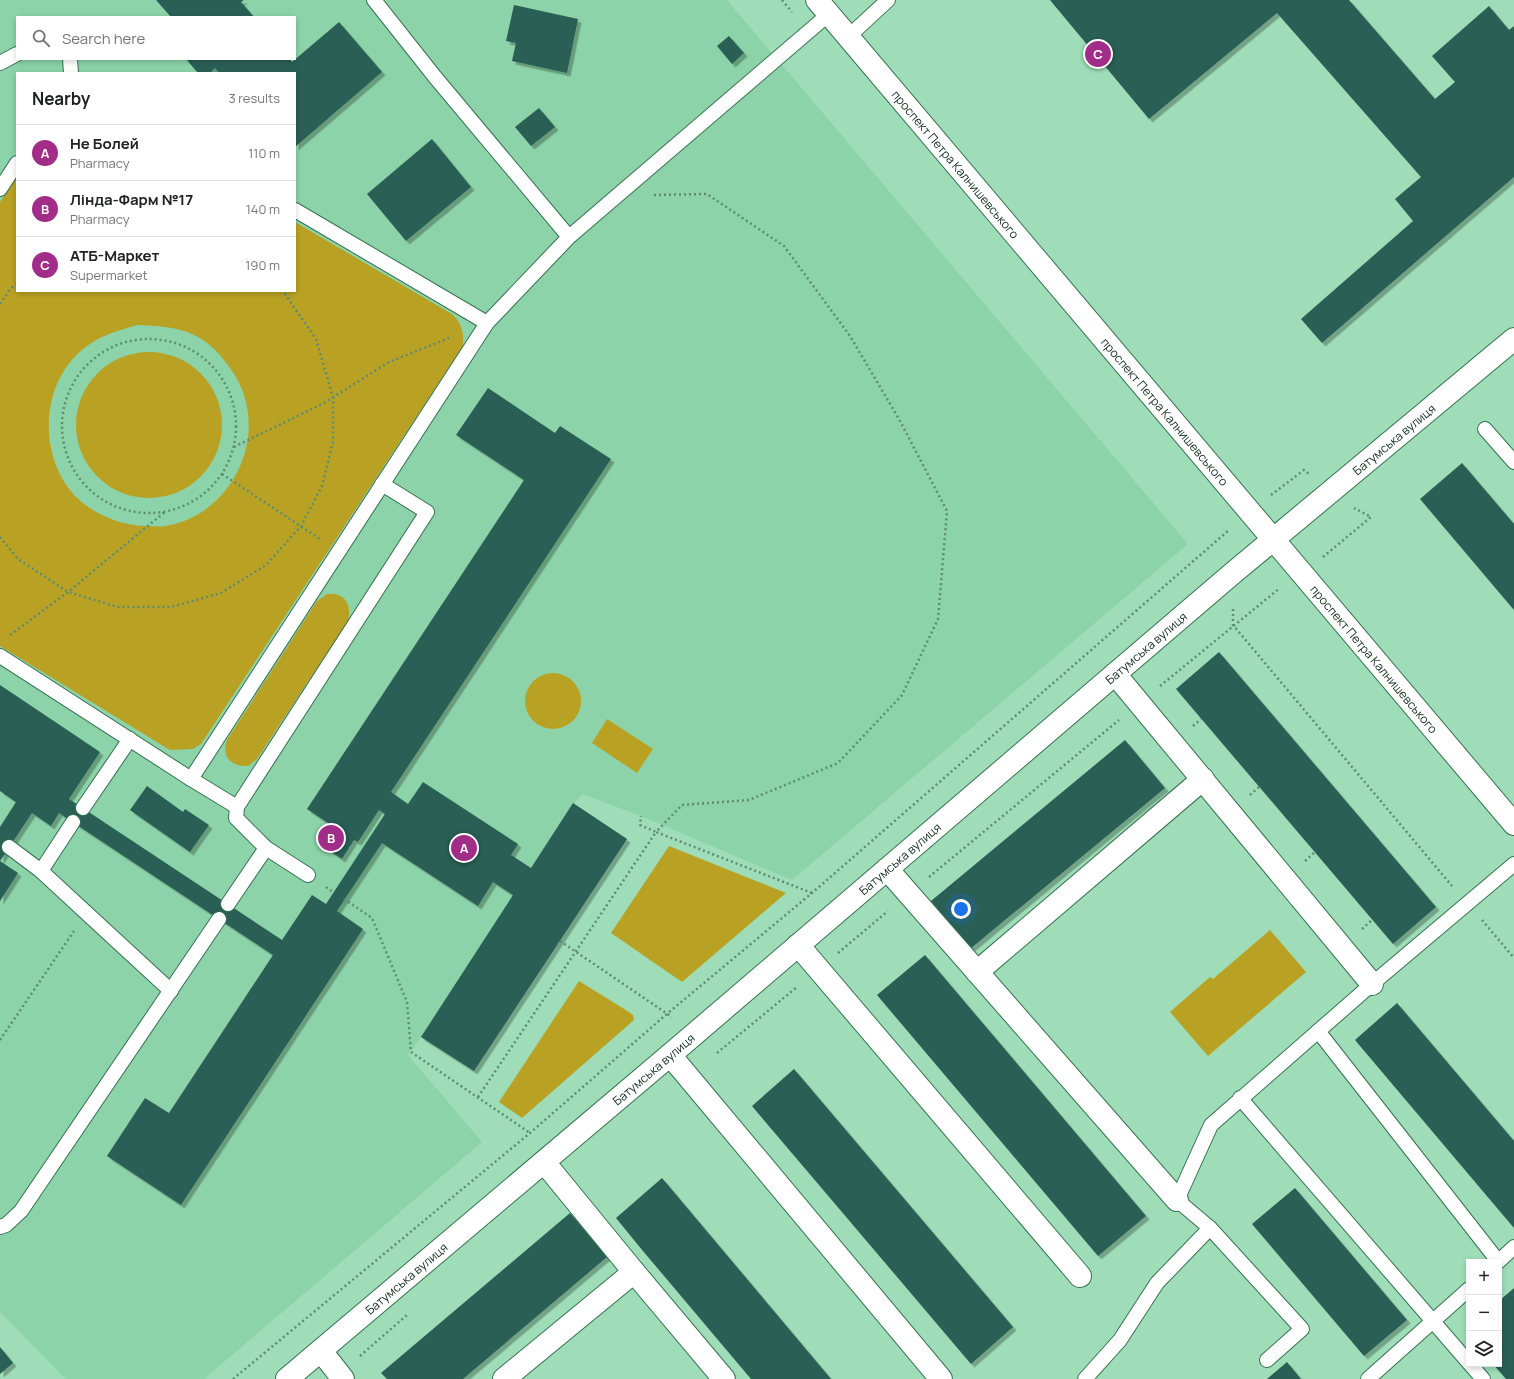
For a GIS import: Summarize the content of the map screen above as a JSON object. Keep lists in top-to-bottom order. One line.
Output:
{"streets":{"street":["проспект Петра Калнишевського","Батумська вулиця"]},"crossings":[["проспект Петра Калнишевського","Батумська вулиця"]],"page":{"search":"Search here","pins":["C","B","A"],"heading":["Nearby","3 results"],"list":[{"mark":"A","name":"Не Болей","note":"Pharmacy","value":"110 m"},{"mark":"B","name":"Лінда-Фарм №17","note":"Pharmacy","value":"140 m"},{"mark":"C","name":"АТБ-Маркет","note":"Supermarket","value":"190 m"}],"map_buttons":["+","−"]}}
